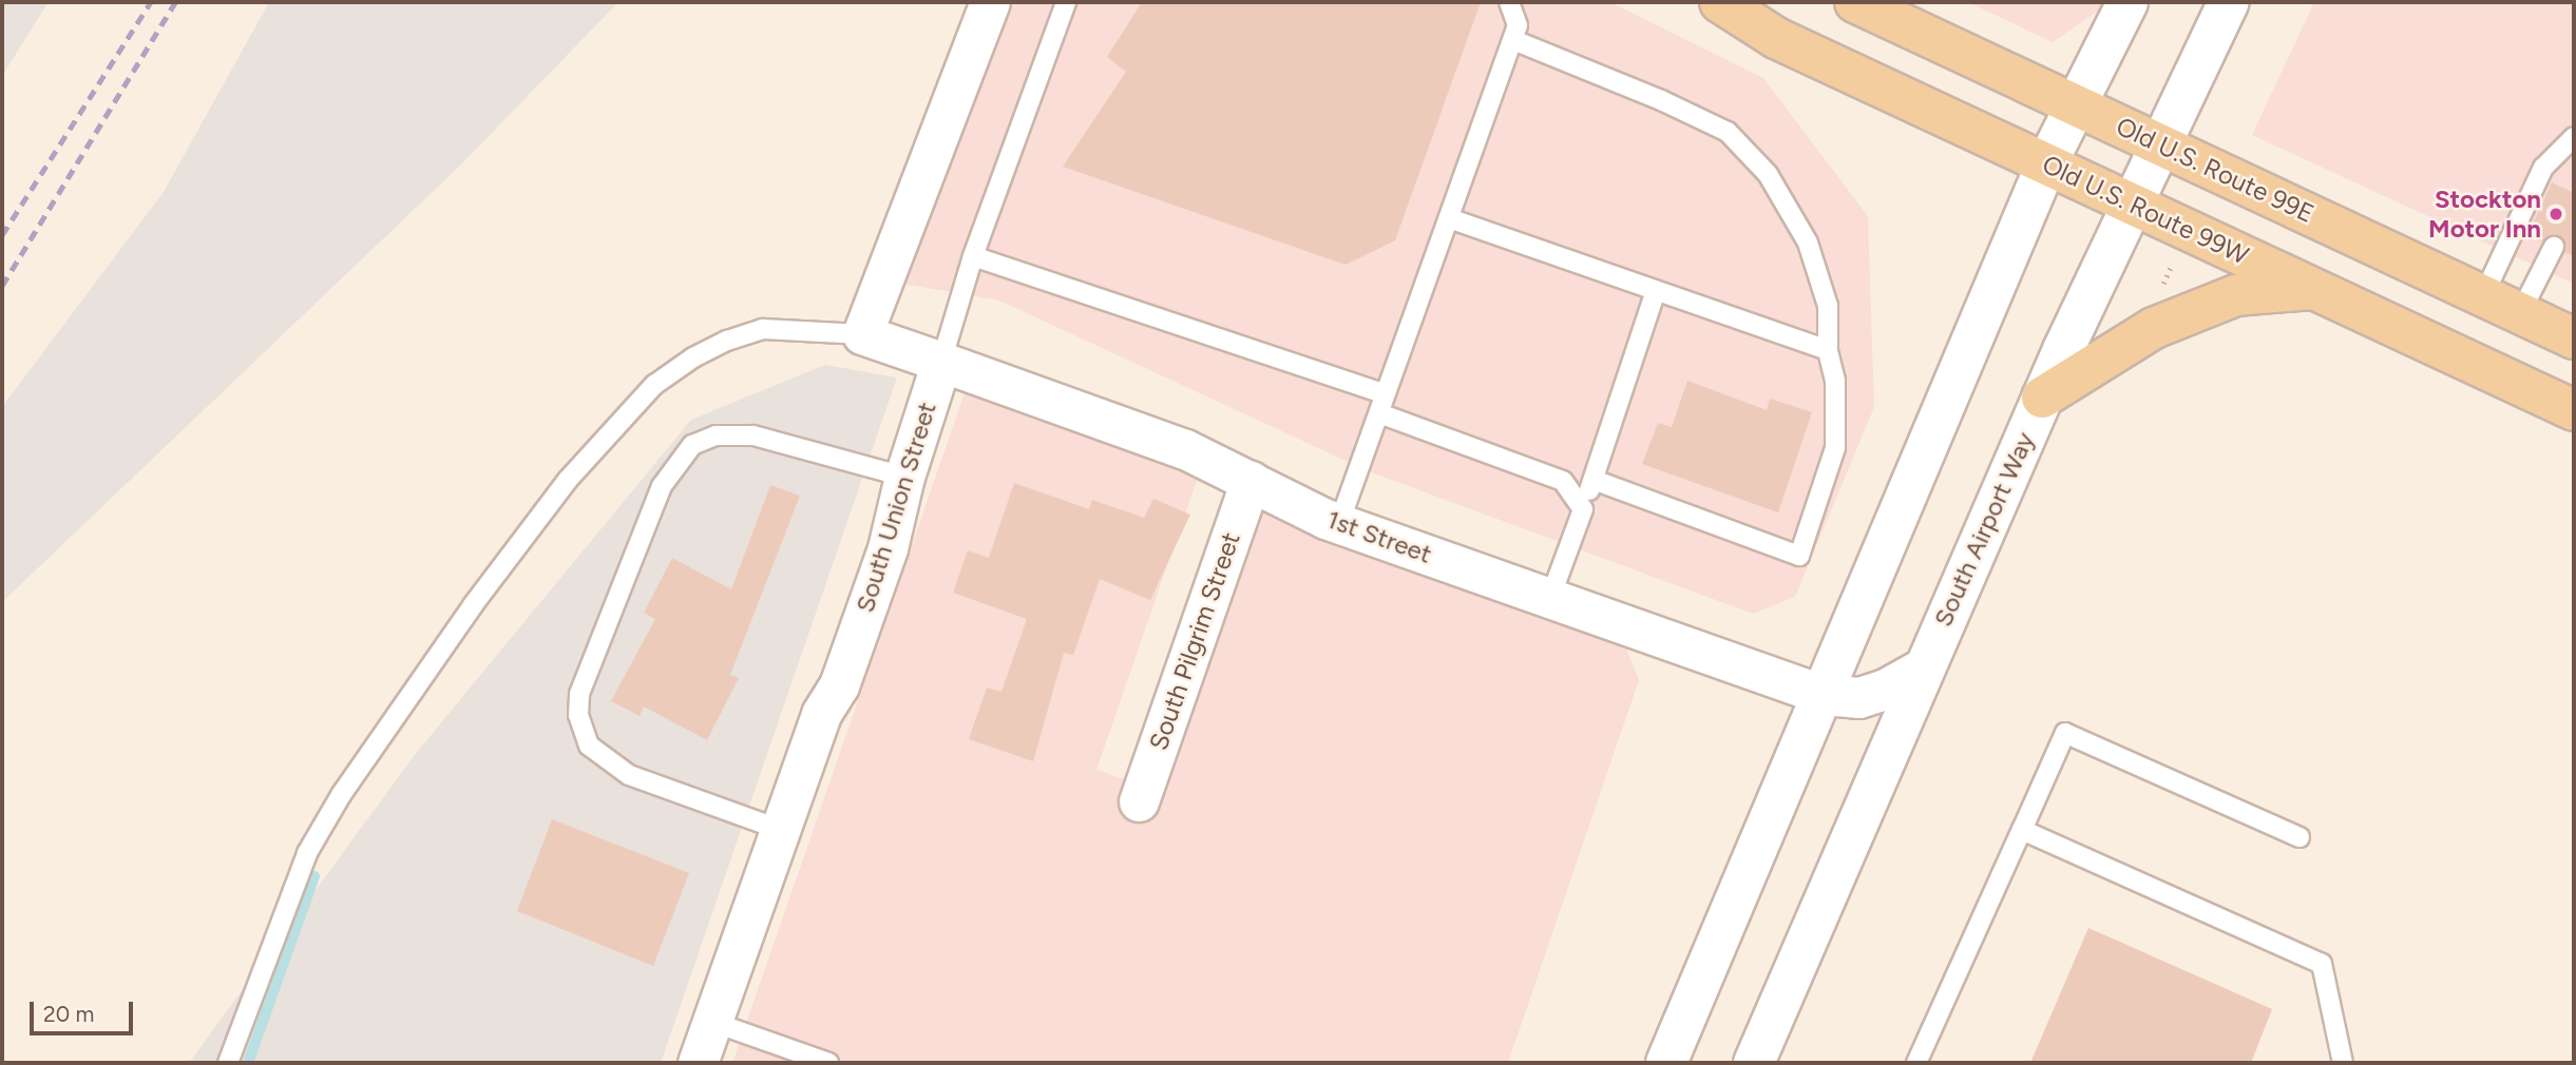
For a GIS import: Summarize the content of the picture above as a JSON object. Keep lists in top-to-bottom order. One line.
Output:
{"streets":{"main road":["Old U.S. Route 99E","Old U.S. Route 99W","South Airport Way"],"street":["South Union Street","1st Street","South Pilgrim Street"]},"crossings":[["Old U.S. Route 99E","South Airport Way"],["Old U.S. Route 99W","South Airport Way"],["South Union Street","1st Street"],["1st Street","South Pilgrim Street"]],"places":["Stockton Motor Inn"],"scale_bar":"20 m"}
